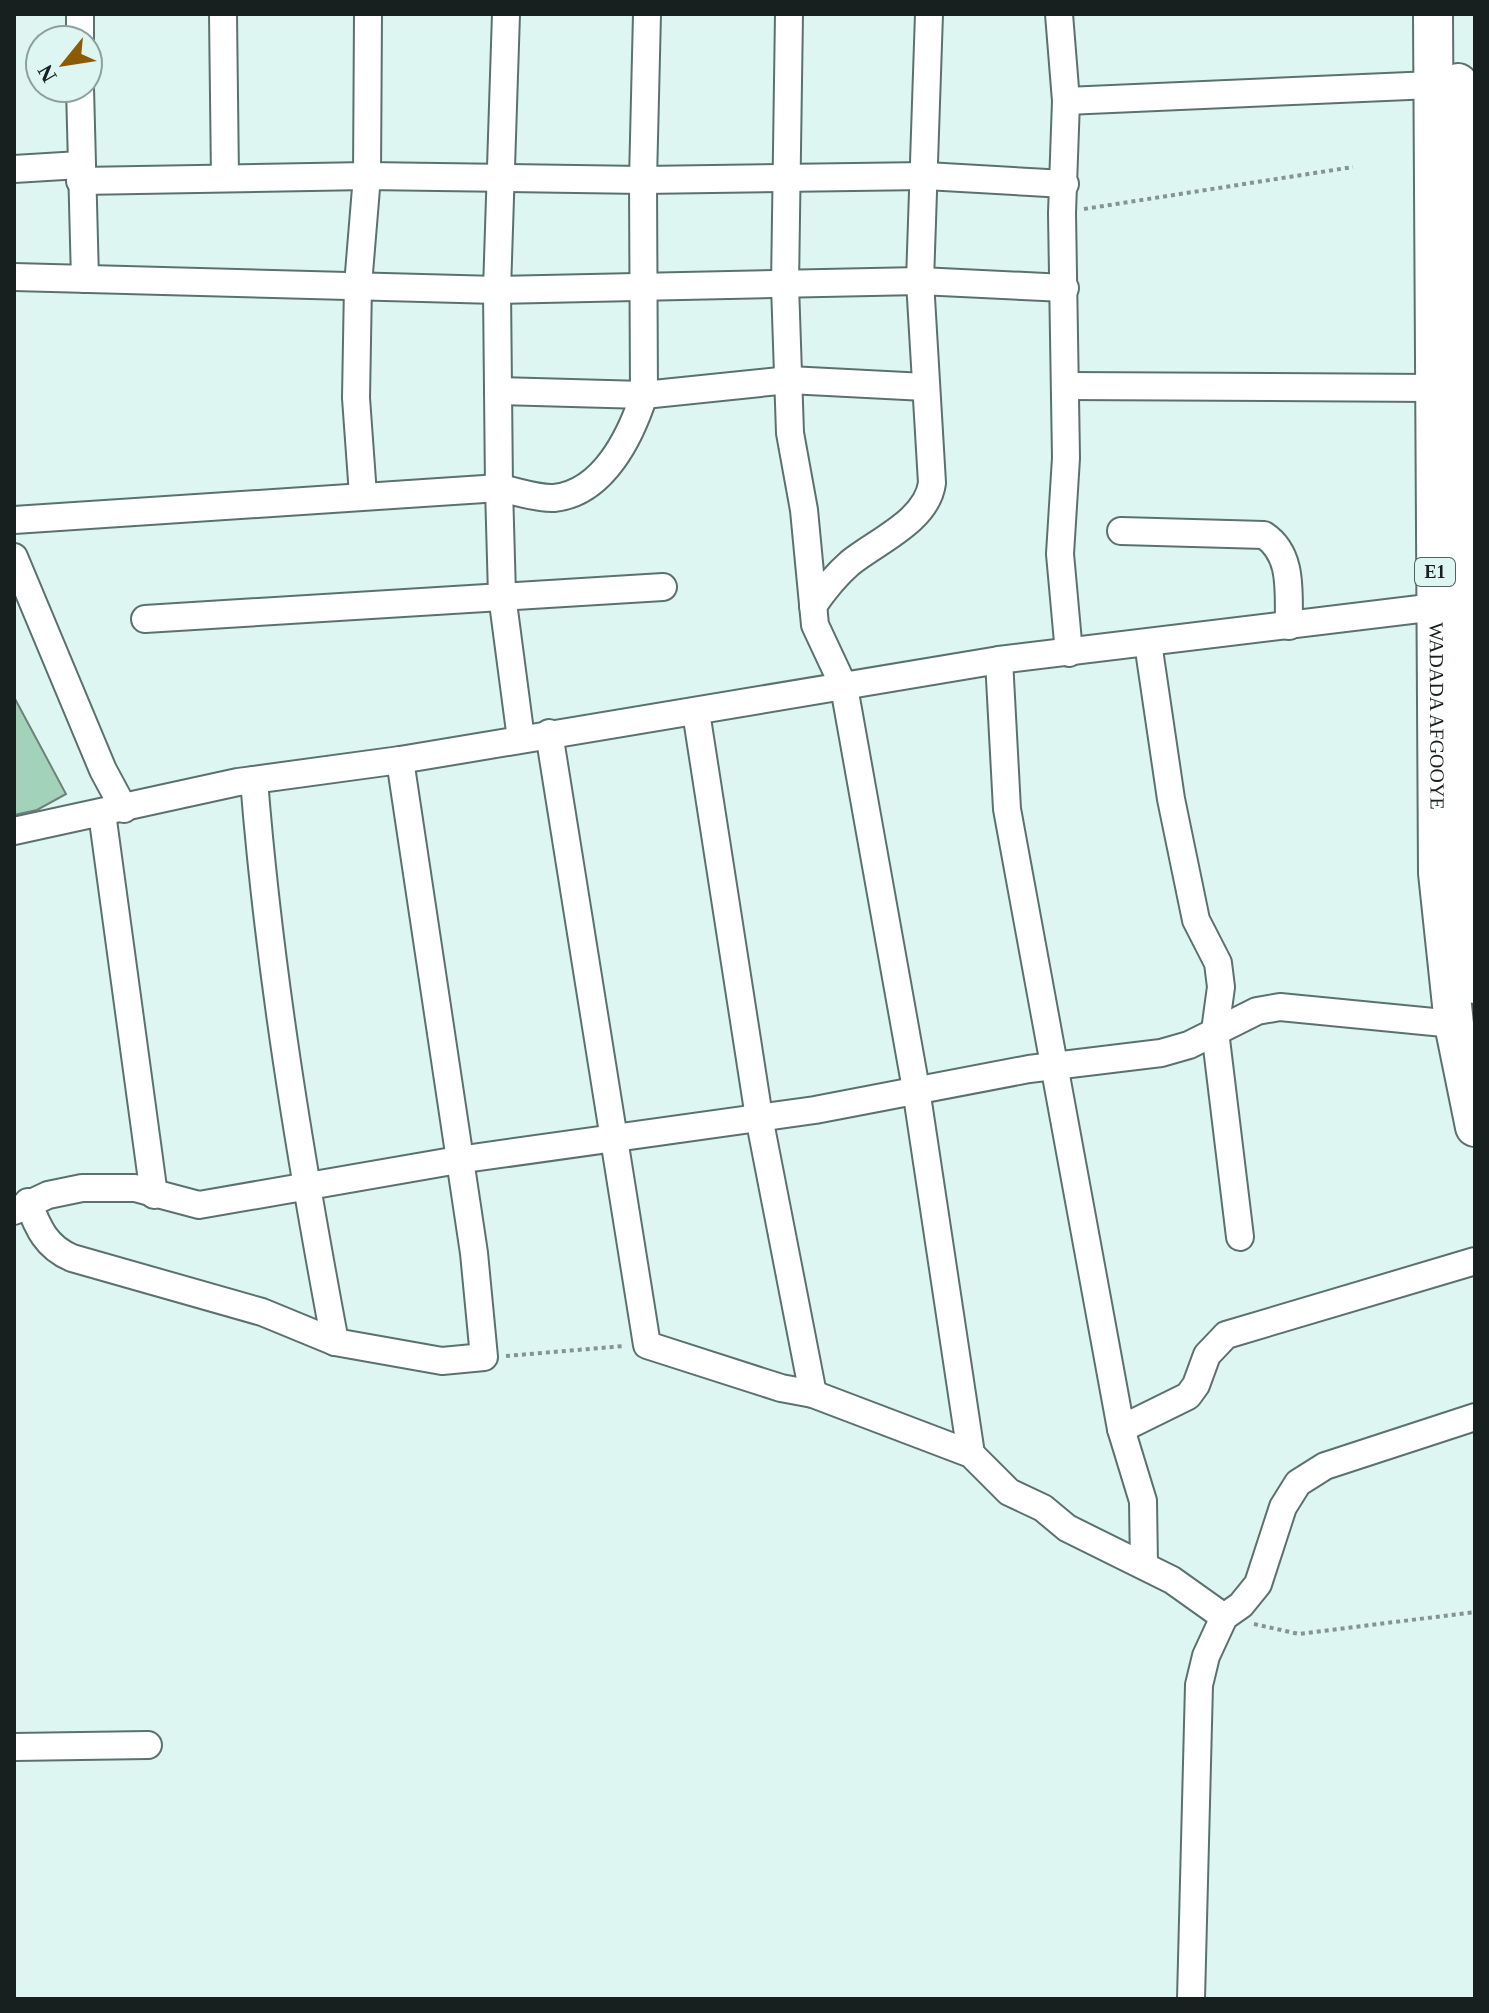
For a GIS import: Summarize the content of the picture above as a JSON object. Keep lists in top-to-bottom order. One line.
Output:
{"streets":{"highway":["E1","WADADA AFGOOYE"]},"north":"bottom left"}
